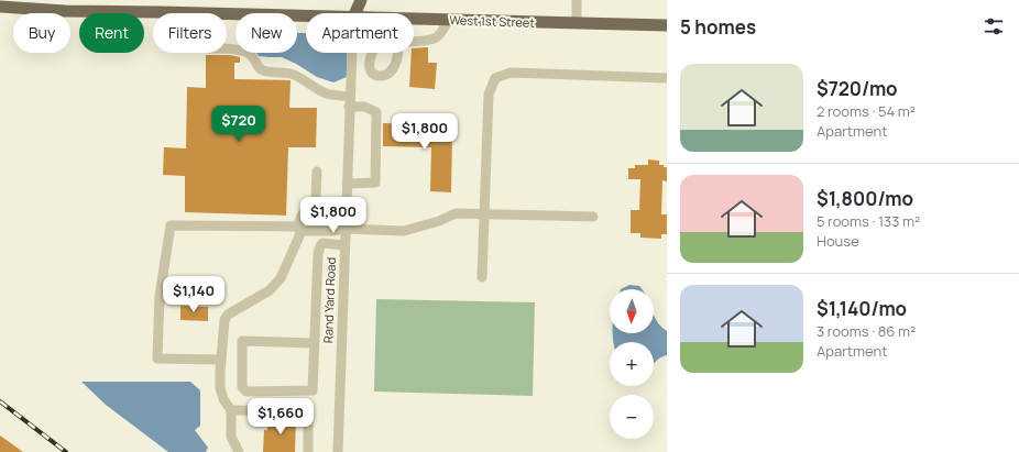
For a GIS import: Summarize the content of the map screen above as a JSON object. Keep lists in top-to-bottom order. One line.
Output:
{"streets":{"main road":["West 1st Street"],"street":["Rand Yard Road"]},"north":"bottom","page":{"heading":"5 homes","chip":["Buy","Rent","Filters","New","Apartment"],"list":[{"name":"$720/mo","note":"2 rooms · 54 m² · Apartment"},{"name":"$1,800/mo","note":"5 rooms · 133 m² · House"},{"name":"$1,140/mo","note":"3 rooms · 86 m² · Apartment"}],"price":["$720","$1,800","$1,800","$1,140","$1,660"],"map_buttons":["+","−"]}}
